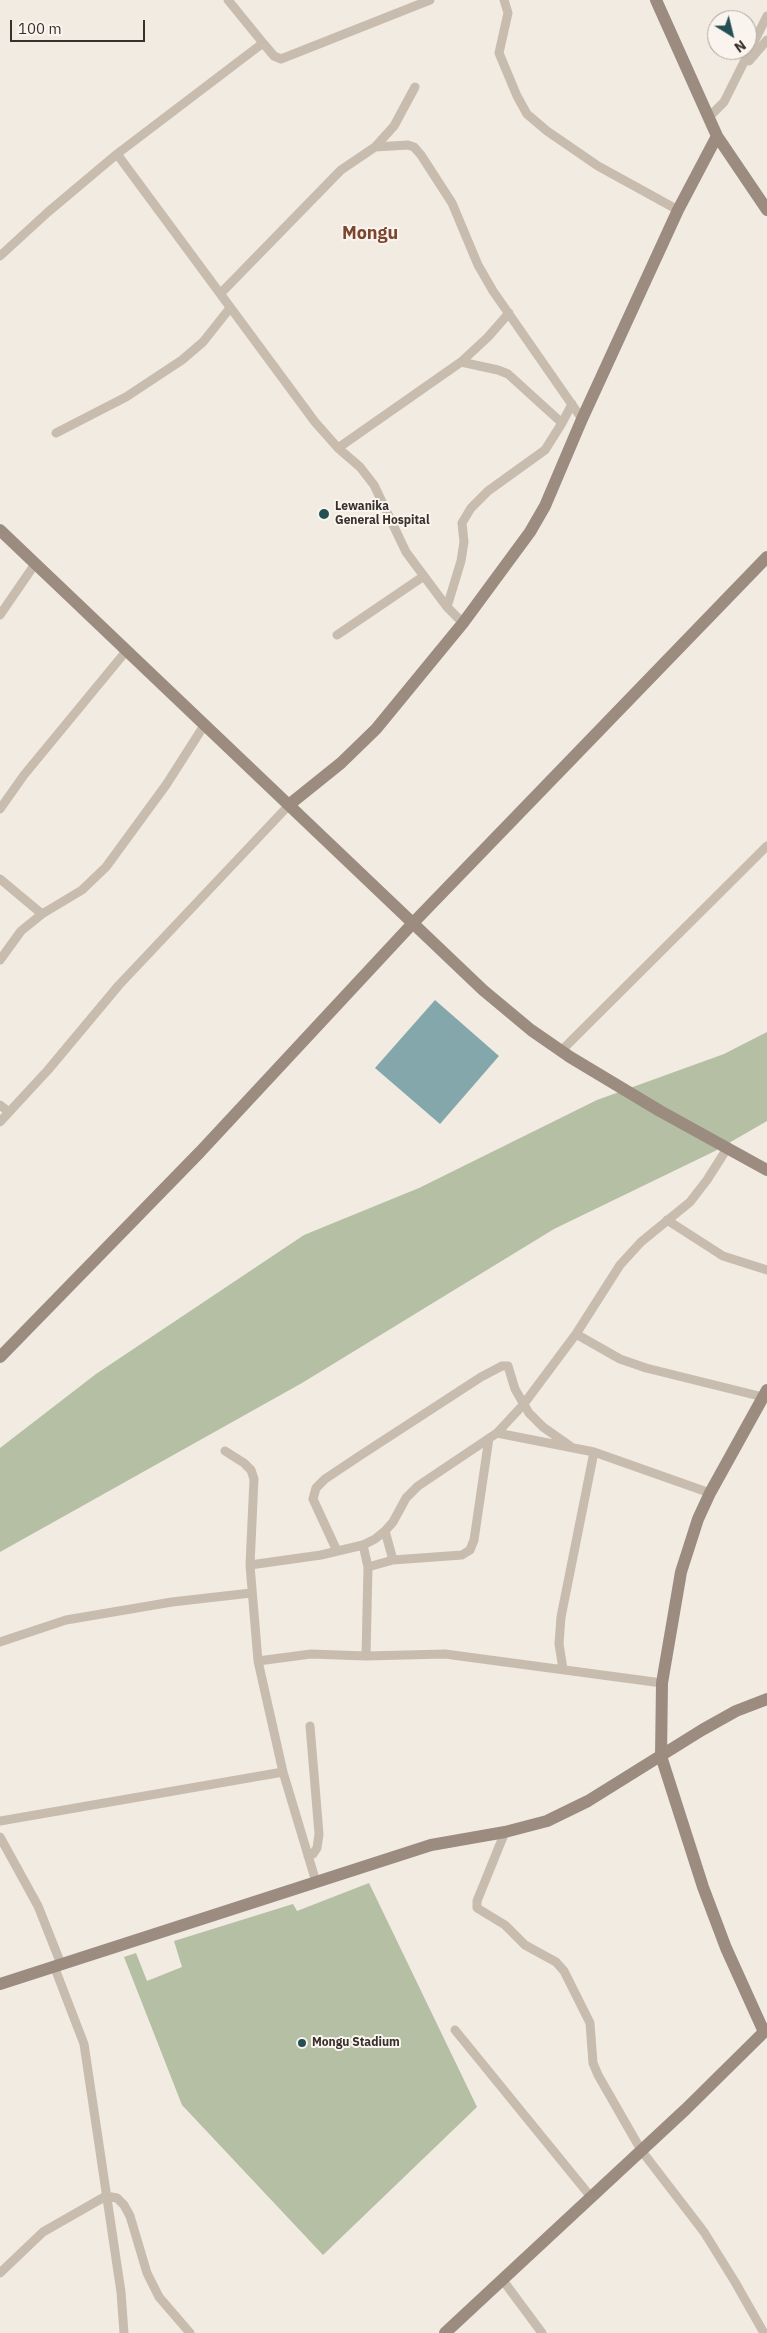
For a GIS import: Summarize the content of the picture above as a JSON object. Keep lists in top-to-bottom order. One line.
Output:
{"districts":["Mongu"],"places":["Lewanika General Hospital","Mongu Stadium"],"scale_bar":"100 m","north":"bottom right"}
